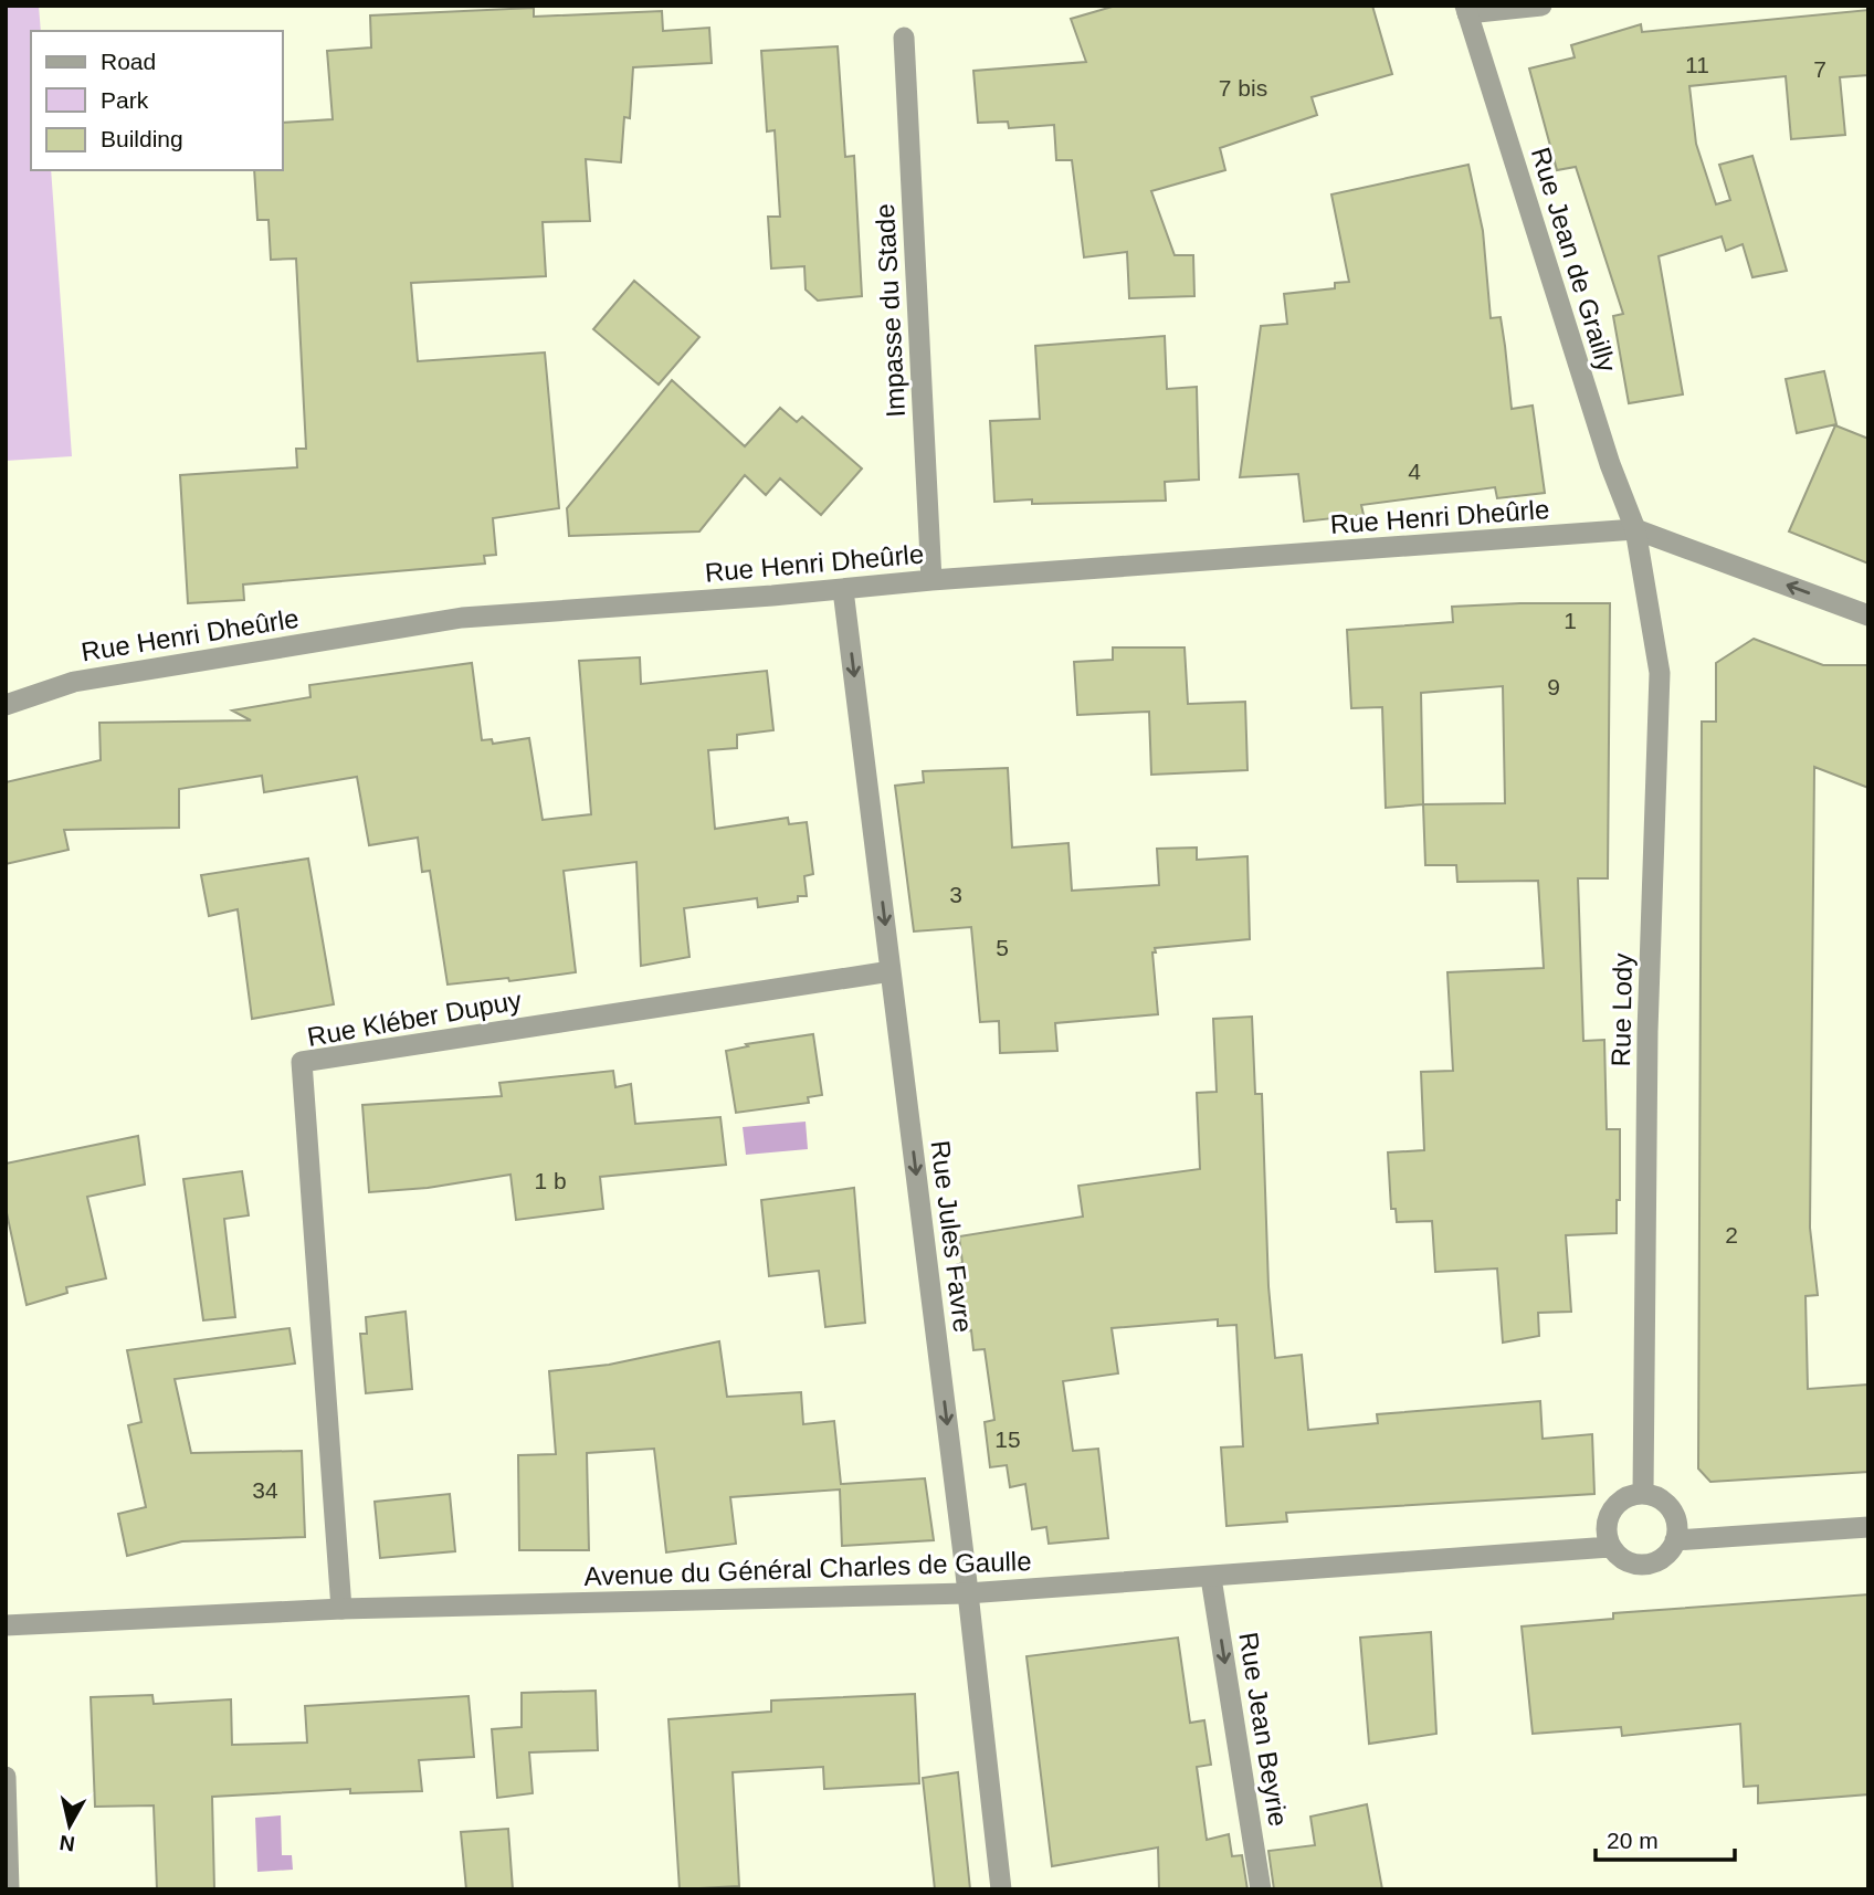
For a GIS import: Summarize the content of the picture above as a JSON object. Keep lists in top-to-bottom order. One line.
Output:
{"streets":{"street":["Rue Jean de Grailly","Impasse du Stade","Rue Henri Dheûrle","Rue Lody","Rue Kléber Dupuy","Rue Jules Favre","Avenue du Général Charles de Gaulle","Rue Jean Beyrie"]},"crossings":[["Rue Jean de Grailly","Rue Henri Dheûrle"],["Rue Jean de Grailly","Rue Lody"],["Impasse du Stade","Rue Henri Dheûrle"],["Rue Henri Dheûrle","Rue Lody"],["Rue Henri Dheûrle","Rue Jules Favre"],["Rue Lody","Avenue du Général Charles de Gaulle"],["Rue Kléber Dupuy","Rue Jules Favre"],["Rue Kléber Dupuy","Avenue du Général Charles de Gaulle"],["Rue Jules Favre","Avenue du Général Charles de Gaulle"],["Avenue du Général Charles de Gaulle","Rue Jean Beyrie"]],"one_way":["Rue Jules Favre","Rue Jean Beyrie"],"house_numbers":["11","7","7 bis","4","1","9","3","5","1 b","2","15","34"],"legend":["Road","Park","Building"],"scale_bar":"20 m","north":"bottom"}
